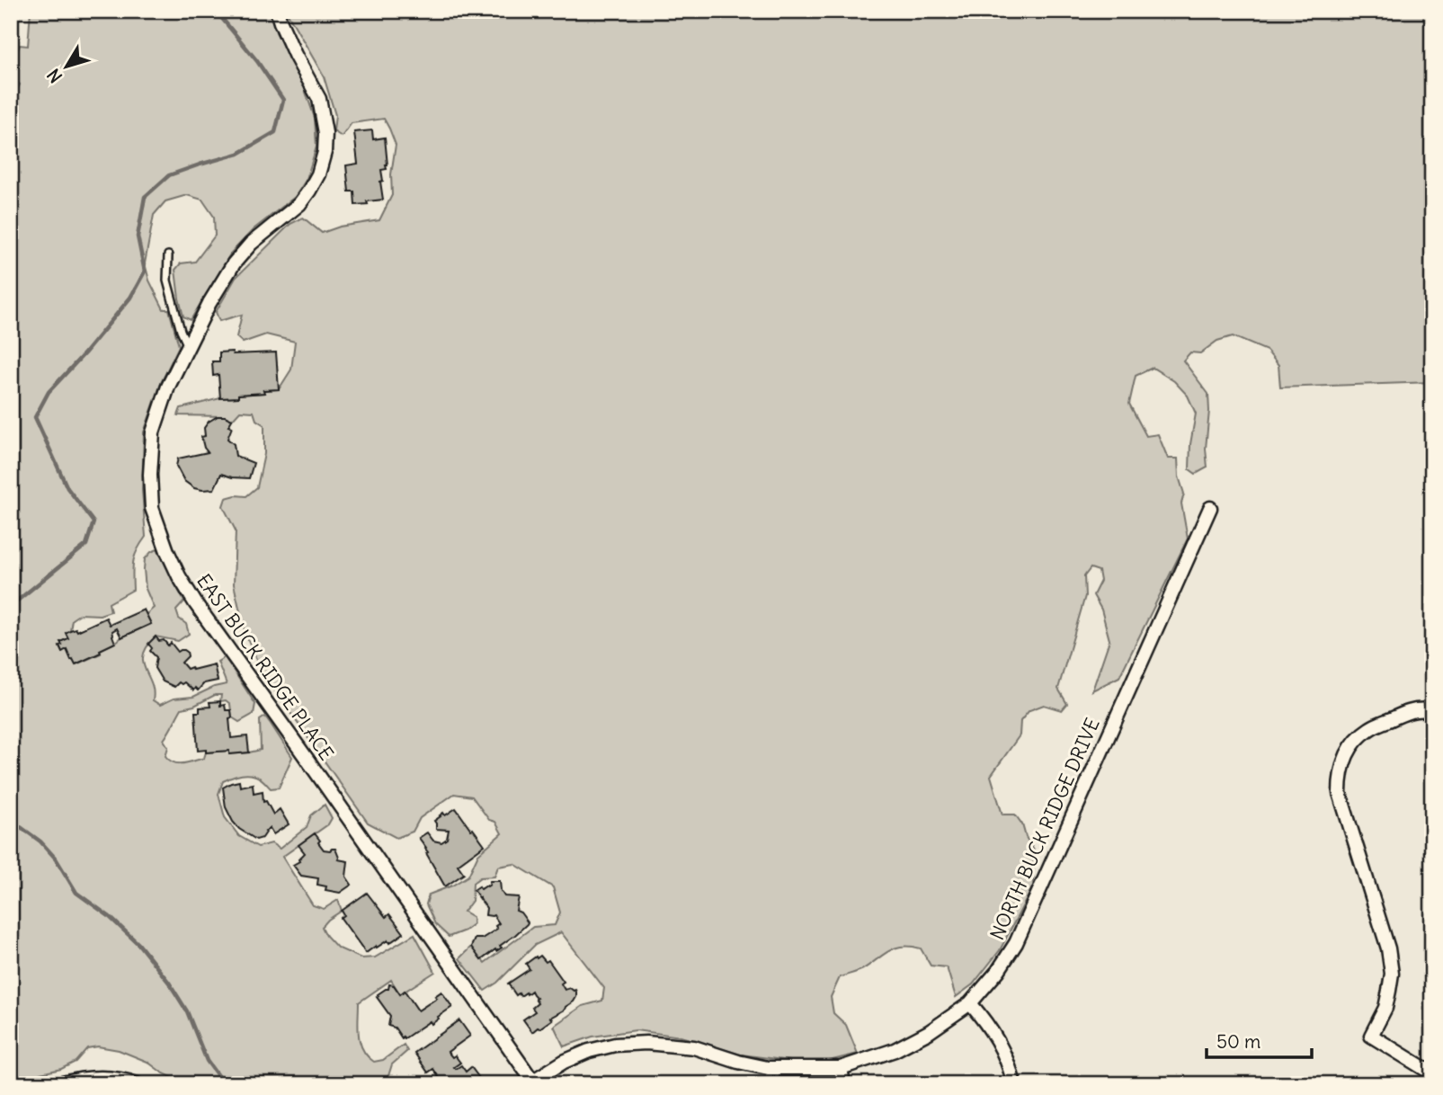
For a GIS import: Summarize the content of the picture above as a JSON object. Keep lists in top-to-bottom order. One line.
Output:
{"streets":{"street":["EAST BUCK RIDGE PLACE","NORTH BUCK RIDGE DRIVE"]},"crossings":[["EAST BUCK RIDGE PLACE","NORTH BUCK RIDGE DRIVE"]],"scale_bar":"50 m","north":"bottom left"}
